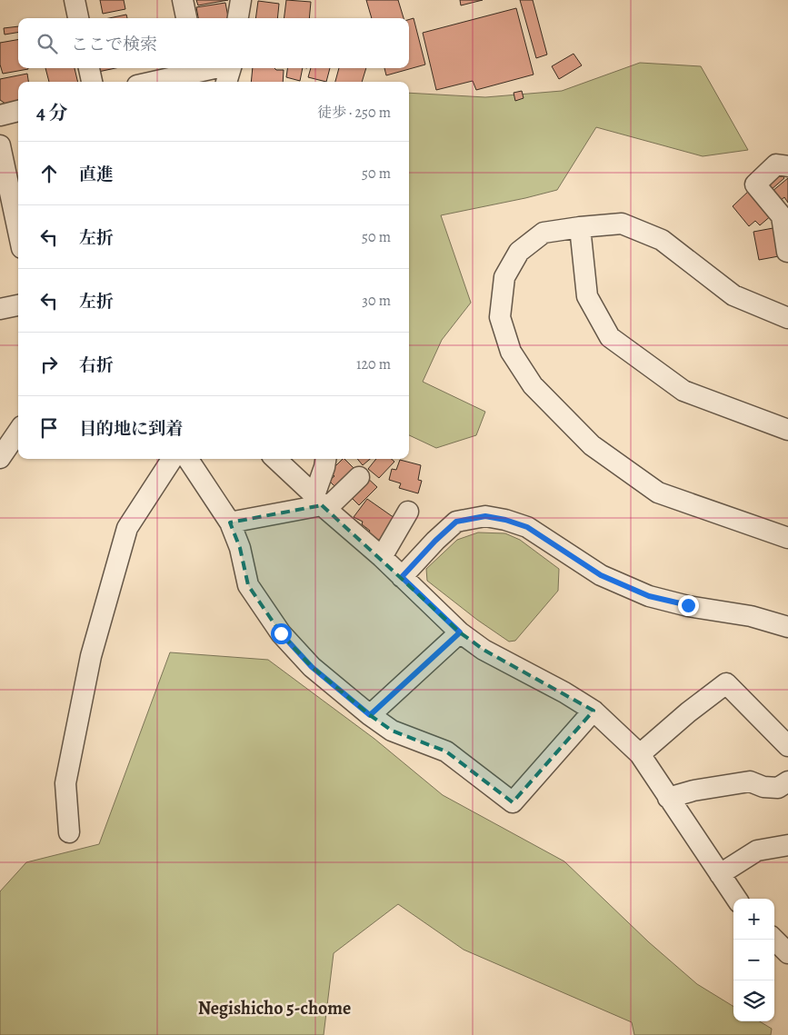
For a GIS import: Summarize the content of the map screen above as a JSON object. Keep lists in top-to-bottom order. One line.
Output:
{"districts":["Negishicho 5-chome"],"page":{"search":"ここで検索","heading":["4 分","徒歩 · 250 m"],"list":[["直進","50 m"],["左折","50 m"],["左折","30 m"],["右折","120 m"],"目的地に到着"],"map_buttons":["+","−"]}}
